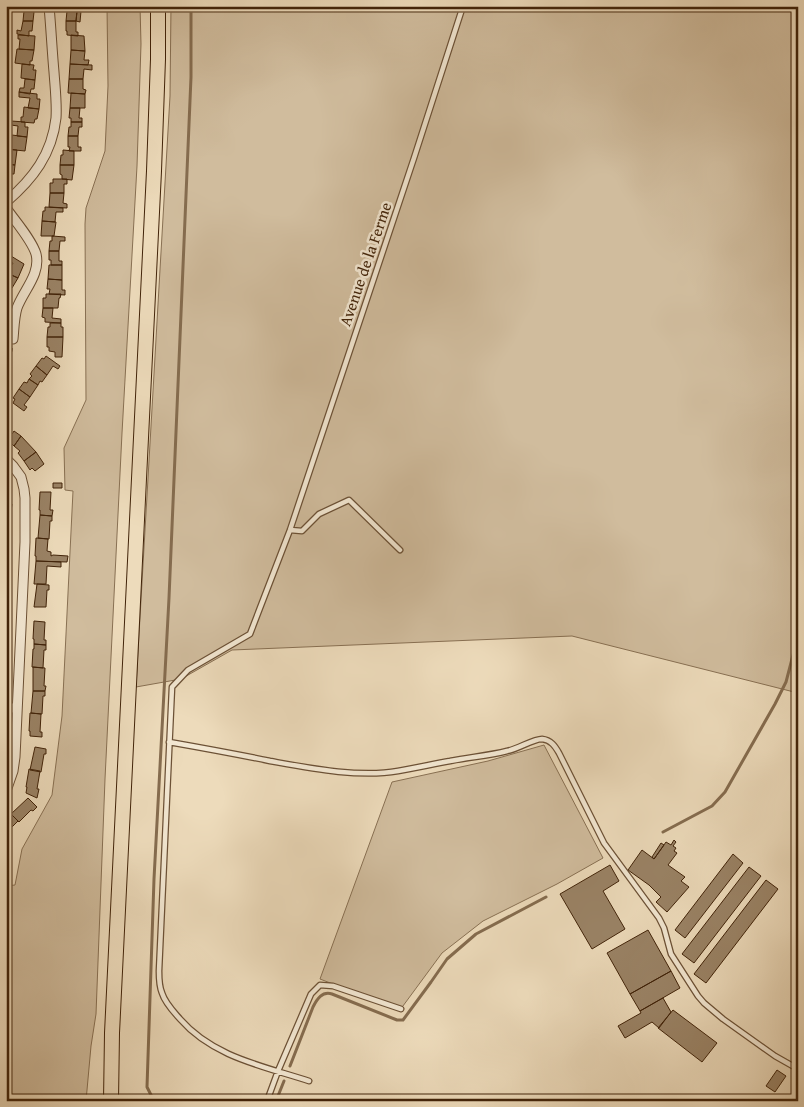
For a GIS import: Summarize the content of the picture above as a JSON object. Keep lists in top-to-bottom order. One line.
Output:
{"streets":{"lane":["Avenue de la Ferme"]}}
